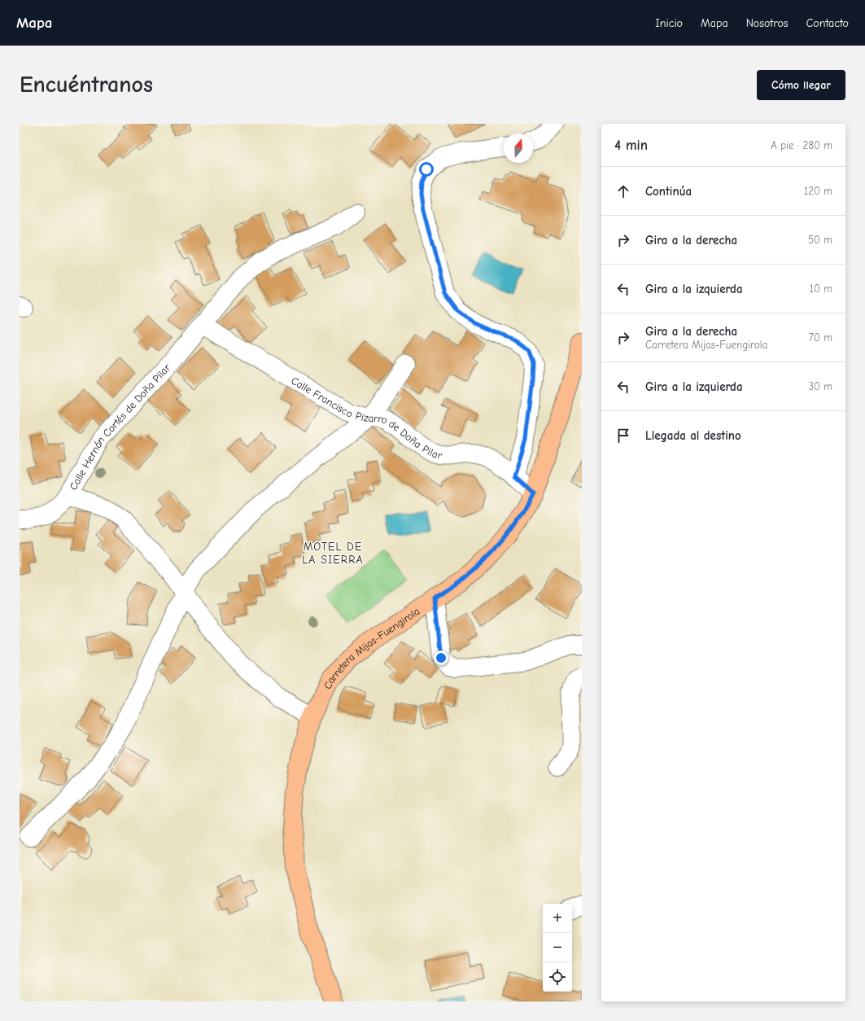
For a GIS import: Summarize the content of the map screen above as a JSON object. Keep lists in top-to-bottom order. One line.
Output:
{"streets":{"main road":["Carretera Mijas-Fuengirola"],"street":["Calle Francisco Pizarro de Doña Pilar","Calle Hernán Cortés de Doña Pilar"]},"crossings":[["Calle Francisco Pizarro de Doña Pilar","Calle Hernán Cortés de Doña Pilar"],["Calle Francisco Pizarro de Doña Pilar","Carretera Mijas-Fuengirola"],["Calle Hernán Cortés de Doña Pilar","Carretera Mijas-Fuengirola"]],"districts":["MOTEL DE LA SIERRA"],"north":"top","page":{"header":"Mapa","nav":["Inicio","Mapa","Nosotros","Contacto"],"buttons":"Cómo llegar","title":"Encuéntranos","heading":["4 min","A pie · 280 m"],"list":[["Continúa","120 m"],["Gira a la derecha","50 m"],["Gira a la izquierda","10 m"],["Gira a la derecha","Carretera Mijas-Fuengirola","70 m"],["Gira a la izquierda","30 m"],"Llegada al destino"],"map_buttons":["+","−"]}}
